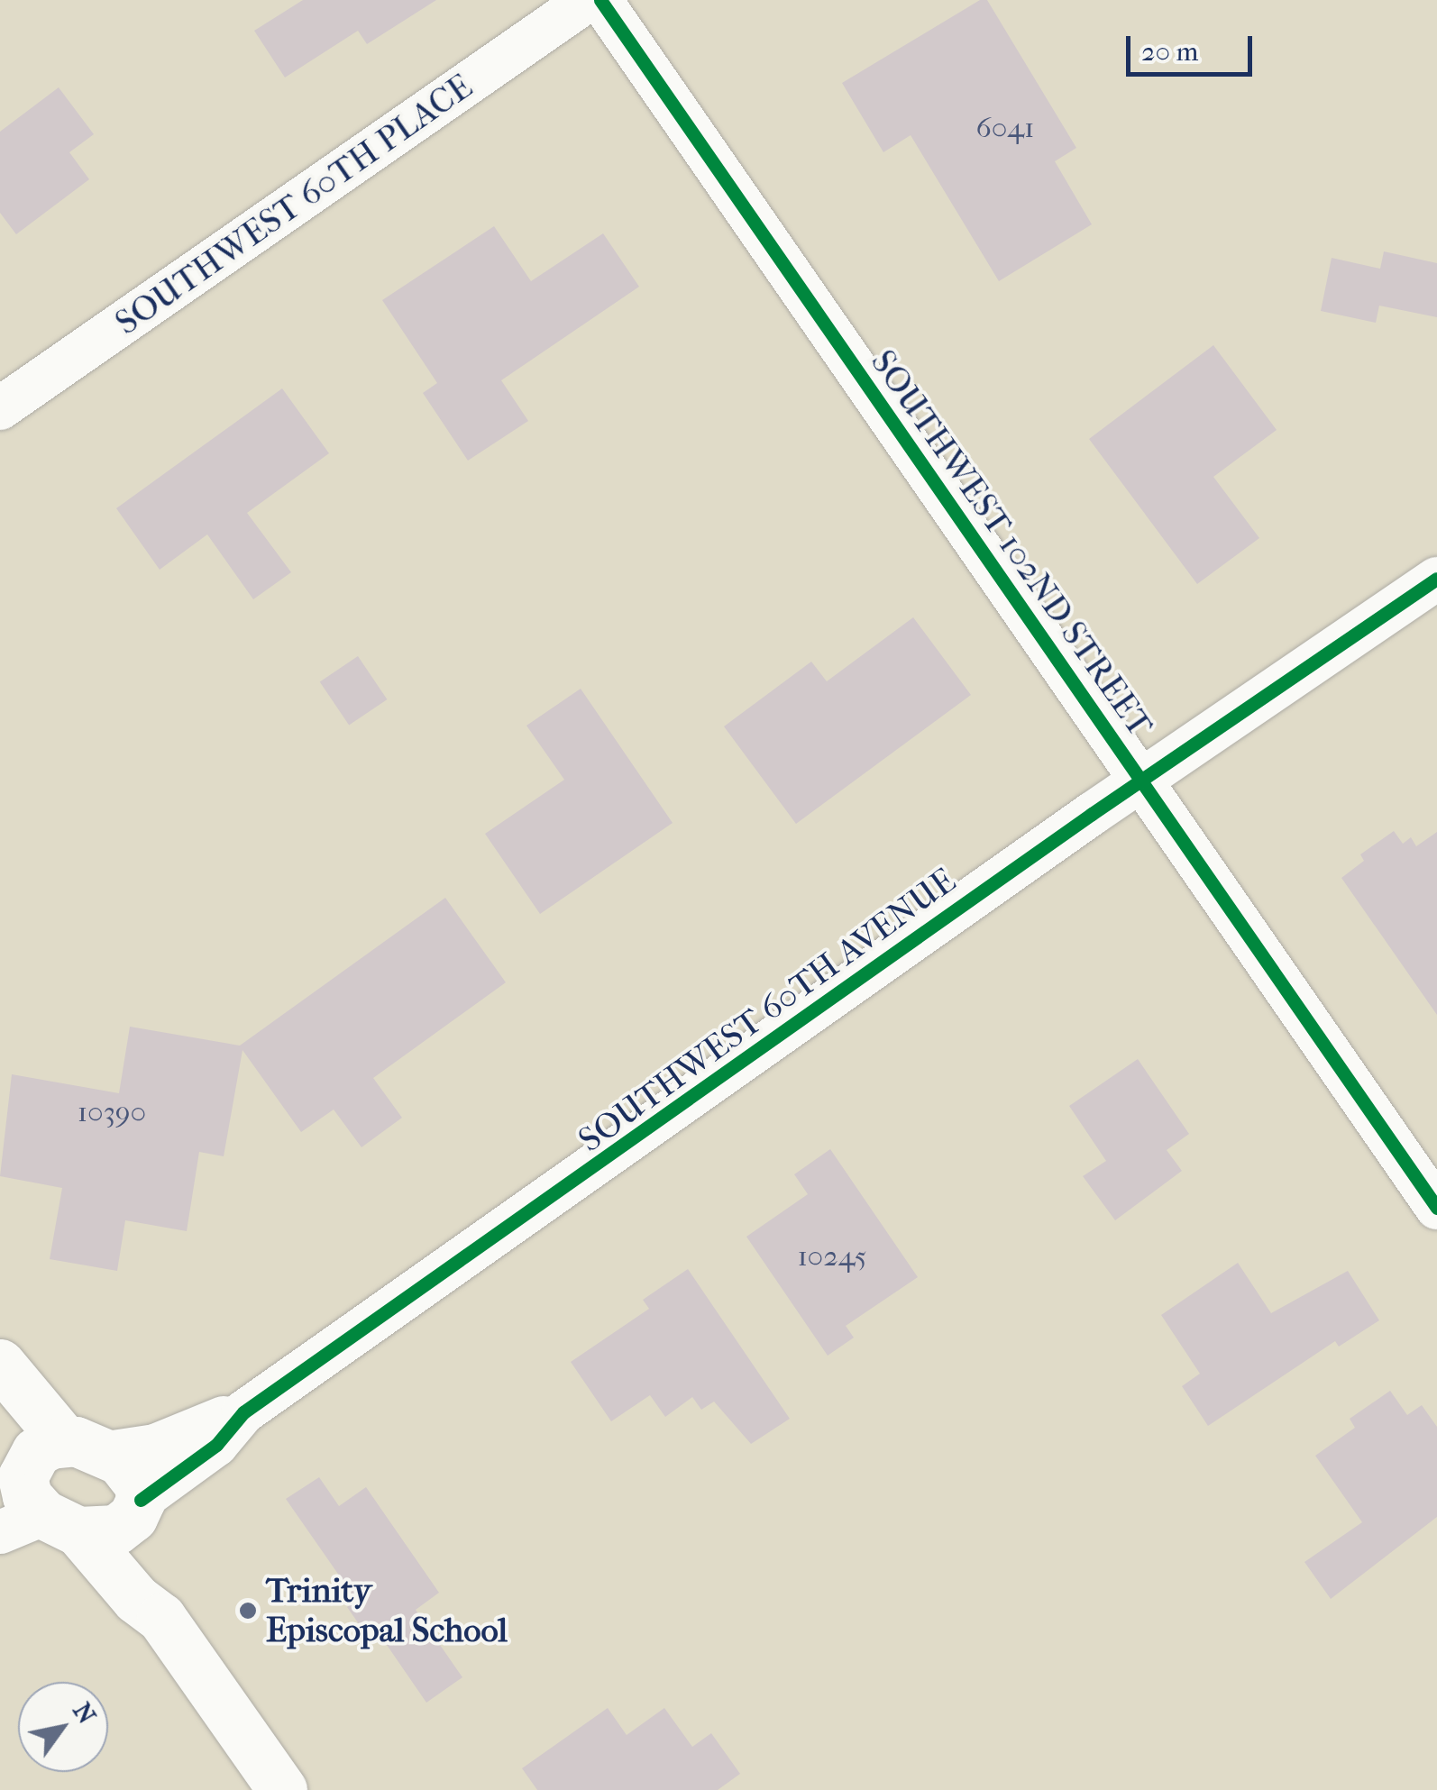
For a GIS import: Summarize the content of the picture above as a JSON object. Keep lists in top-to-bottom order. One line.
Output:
{"streets":{"street":["SOUTHWEST 60TH PLACE","SOUTHWEST 102ND STREET","SOUTHWEST 60TH AVENUE"]},"crossings":[["SOUTHWEST 102ND STREET","SOUTHWEST 60TH AVENUE"]],"places":["Trinity Episcopal School"],"house_numbers":["6041","10390","10245"],"scale_bar":"20 m","north":"top right"}
